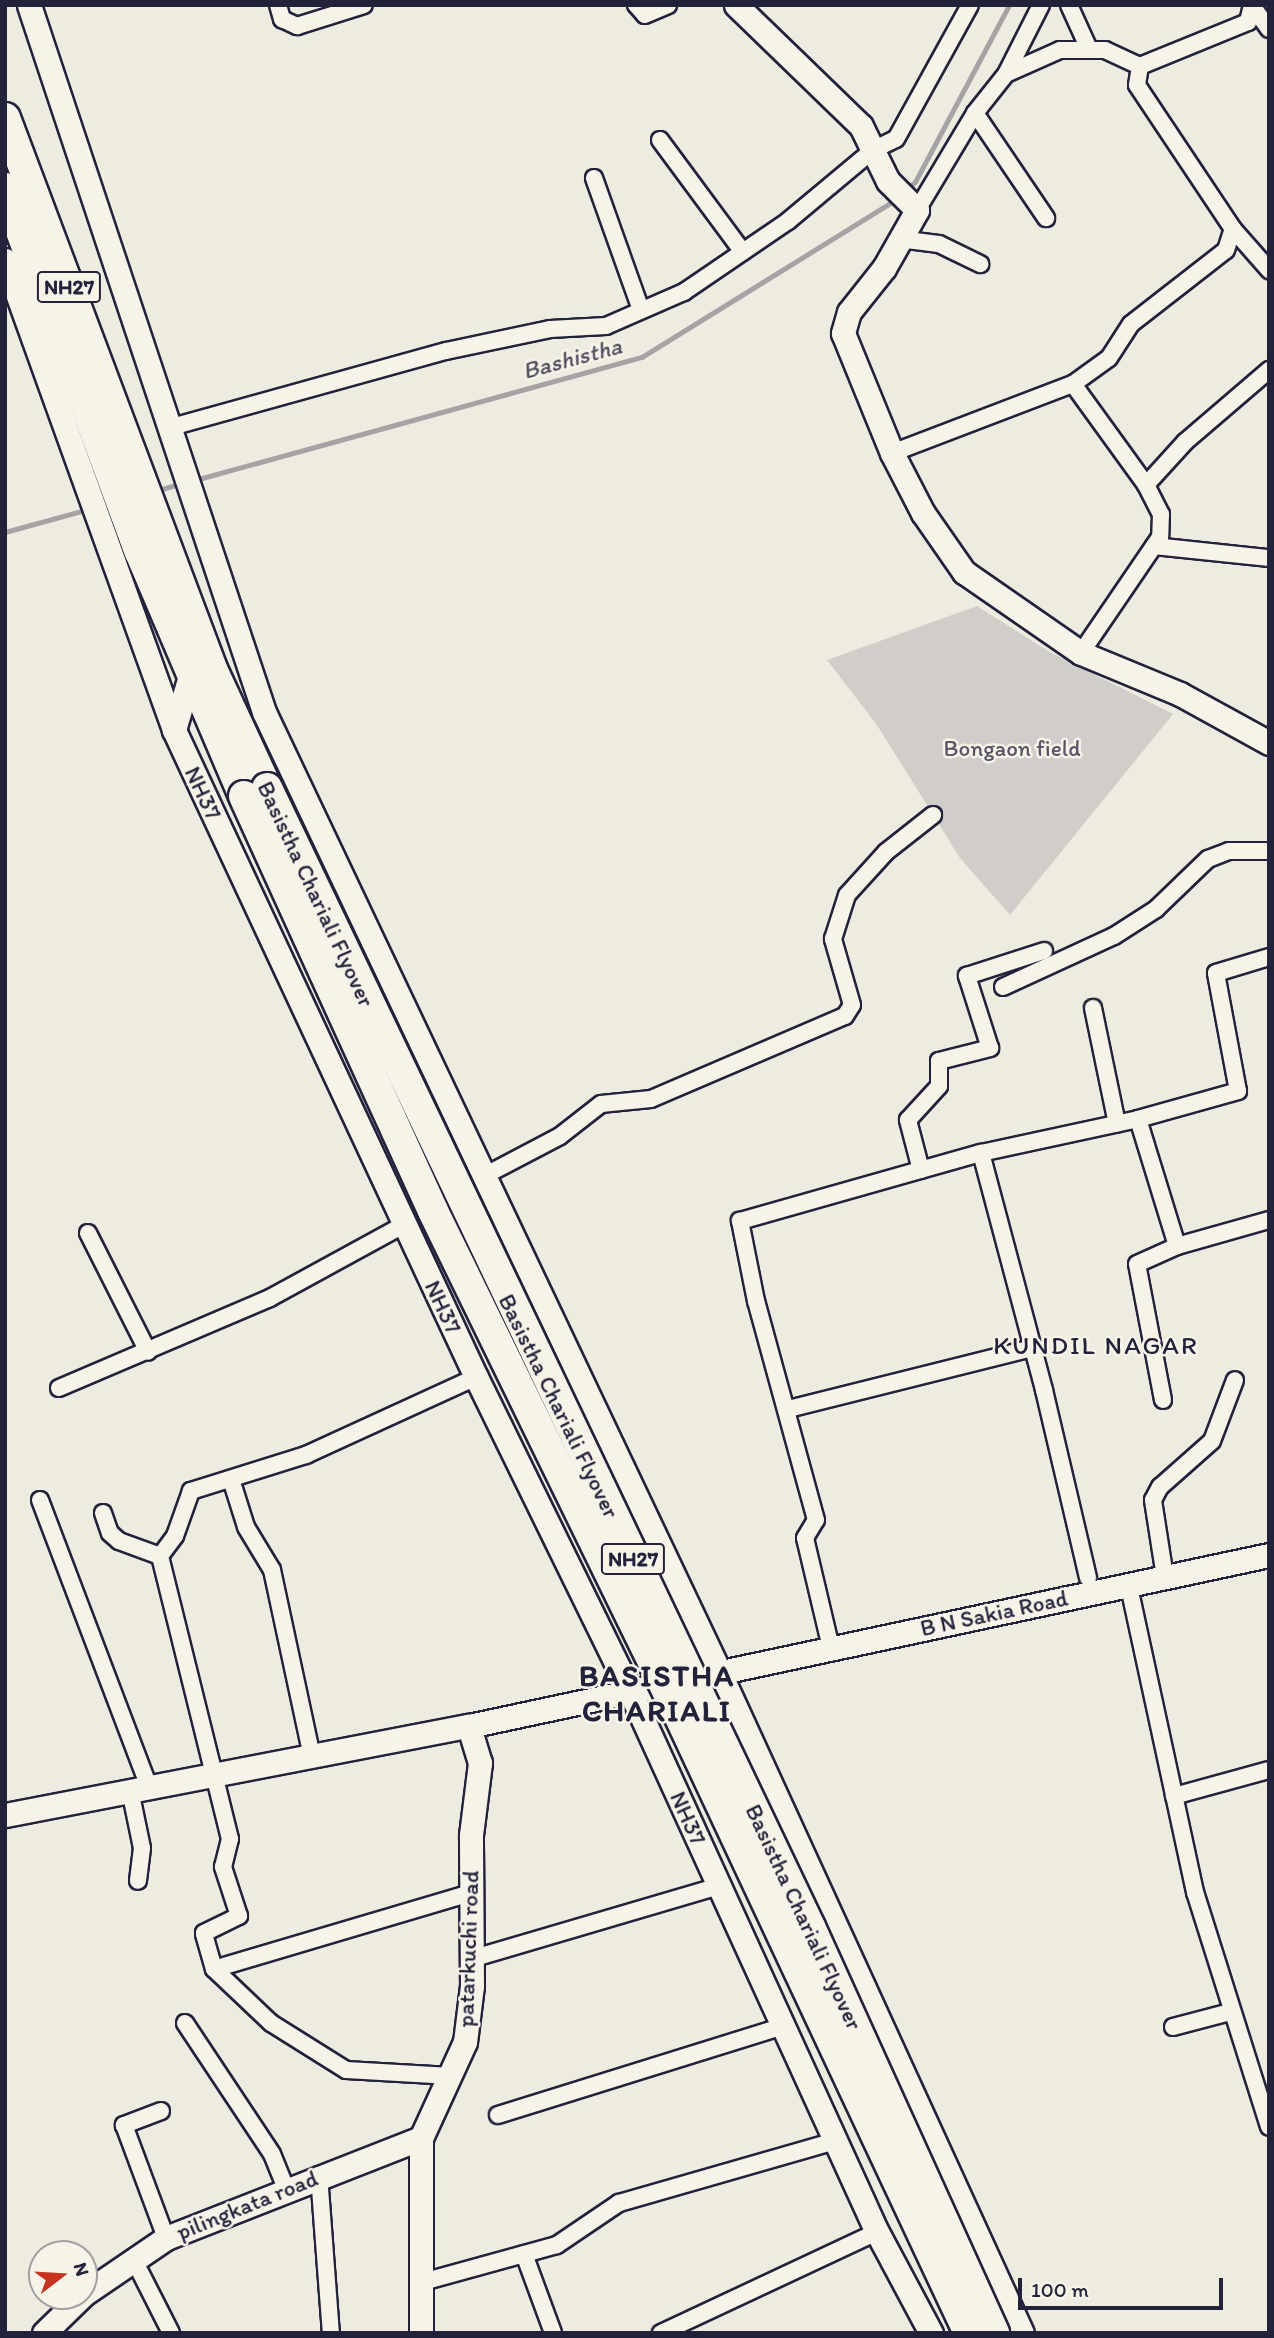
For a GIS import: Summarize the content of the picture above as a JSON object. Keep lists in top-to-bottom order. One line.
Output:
{"streets":{"highway":["NH27","Basistha Chariali Flyover"],"street":["NH37","B N Sakia Road","patarkuchi road","pilingkata road"]},"crossings":[["NH27","Basistha Chariali Flyover"],["patarkuchi road","pilingkata road"]],"districts":["KUNDIL NAGAR","BASISTHA CHARIALI"],"water":["Bashistha"],"parks":["Bongaon field"],"scale_bar":"100 m","north":"right"}
